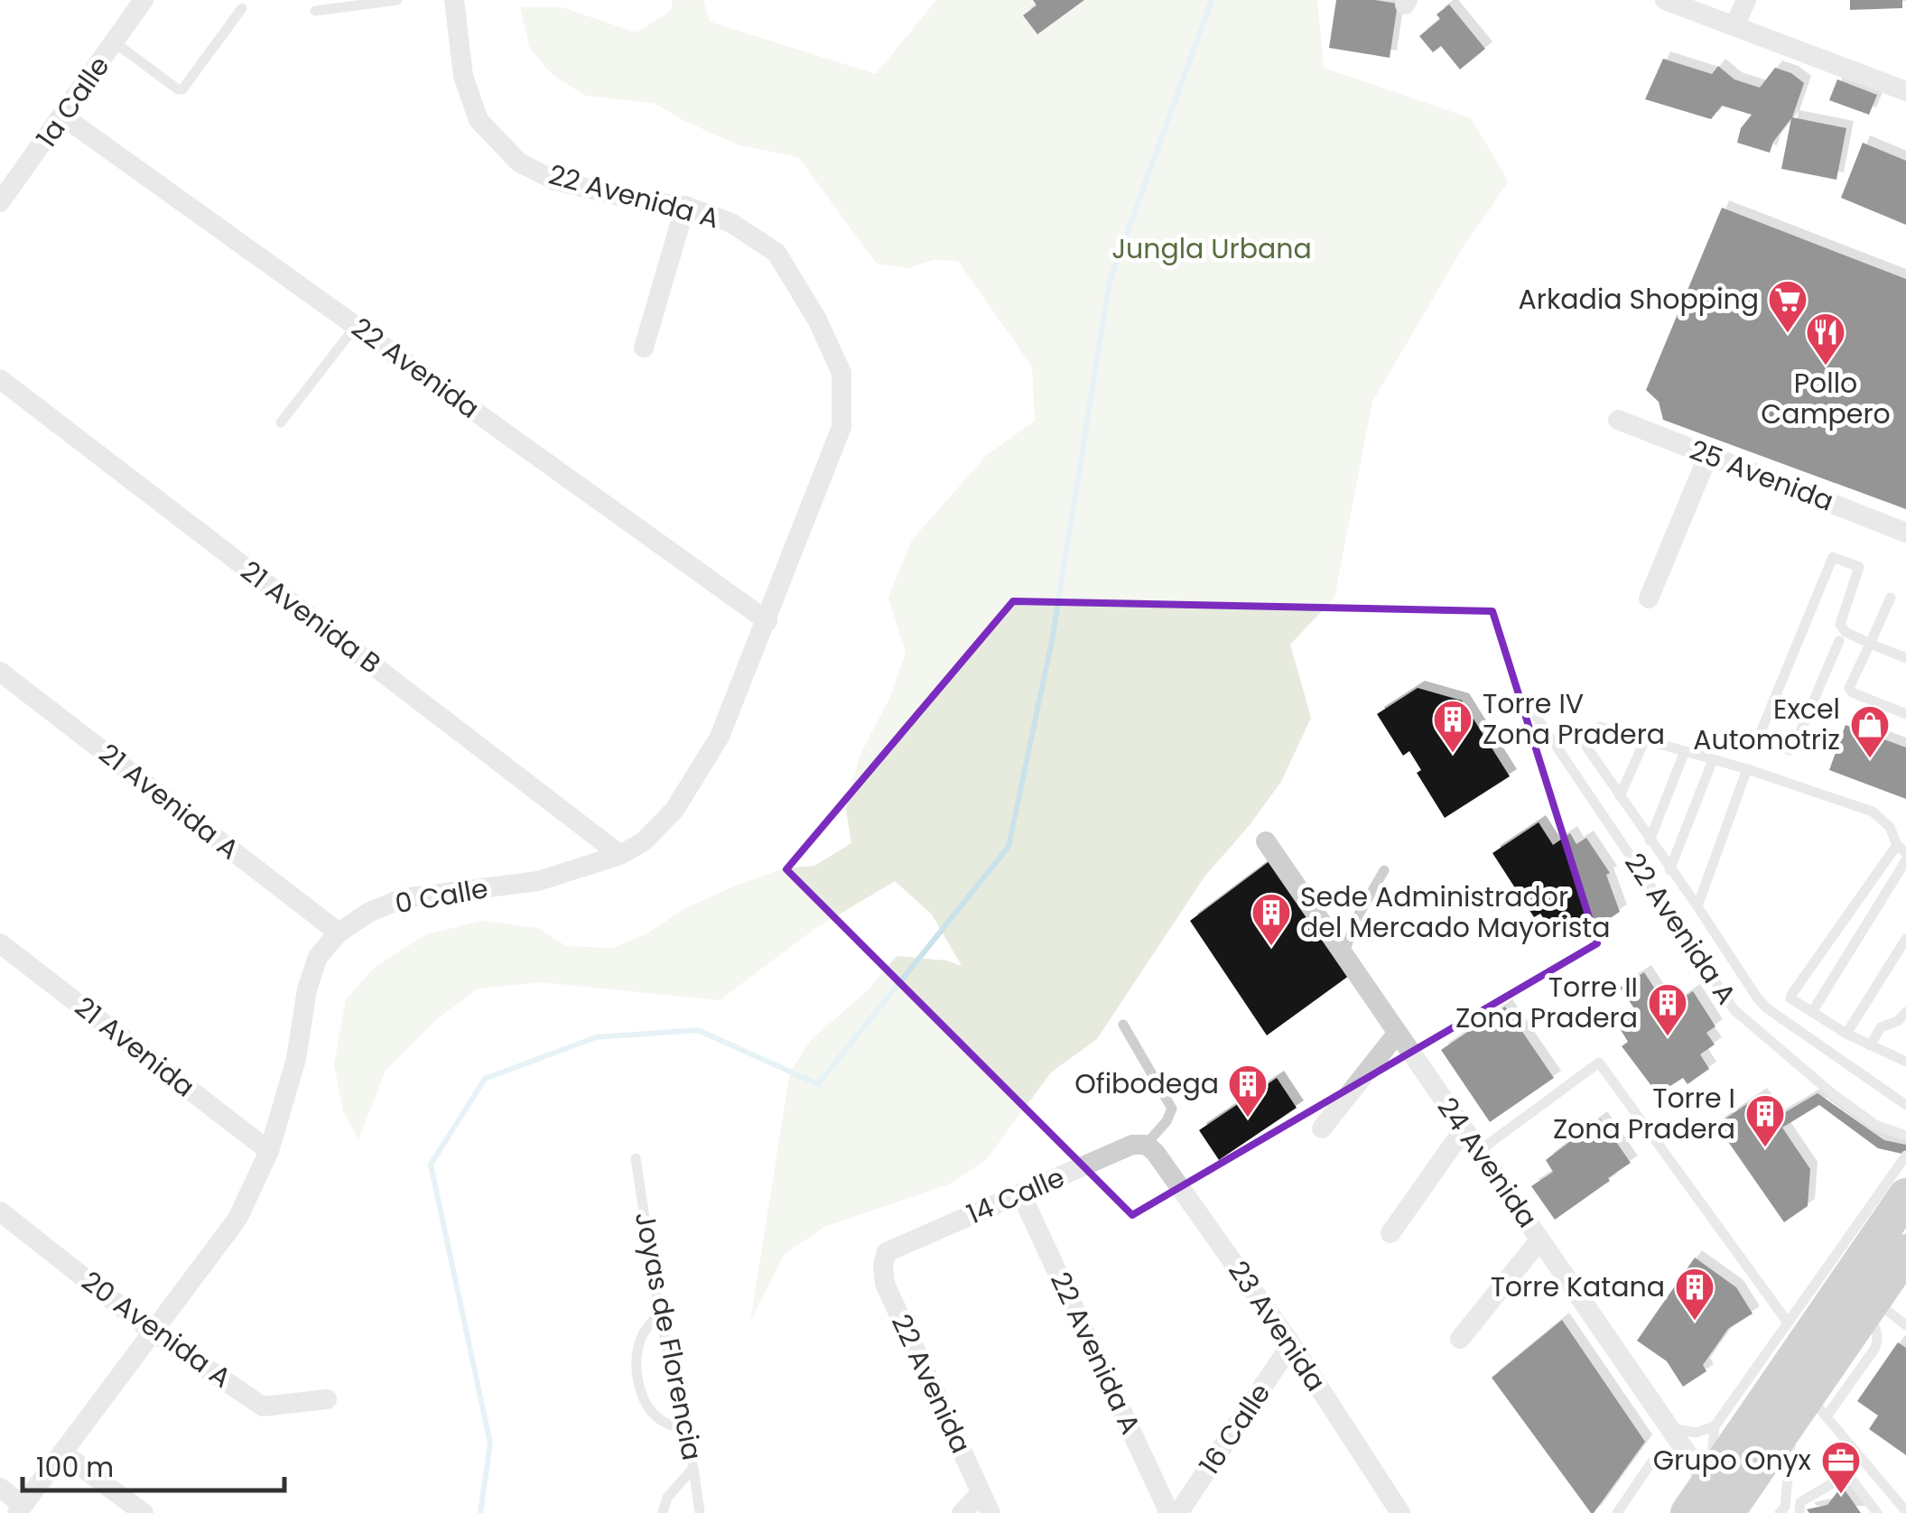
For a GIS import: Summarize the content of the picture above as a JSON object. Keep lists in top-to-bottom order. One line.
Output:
{"streets":{"street":["1a Calle","22 Avenida A","22 Avenida","25 Avenida","21 Avenida B","21 Avenida A","0 Calle","21 Avenida","24 Avenida","14 Calle","23 Avenida","20 Avenida A","16 Calle"],"lane":["Joyas de Florencia"]},"crossings":[["1a Calle","22 Avenida"],["22 Avenida A","0 Calle"],["22 Avenida A","14 Calle"],["22 Avenida","0 Calle"],["22 Avenida","14 Calle"],["21 Avenida B","0 Calle"],["21 Avenida A","0 Calle"],["0 Calle","21 Avenida"],["0 Calle","20 Avenida A"],["14 Calle","23 Avenida"],["23 Avenida","16 Calle"]],"parks":["Jungla Urbana"],"places":{"supermarket":["Arkadia Shopping"],"restaurant":["Pollo Campero"],"building":["Torre IV Zona Pradera","Sede Administrador del Mercado Mayorista","Torre II Zona Pradera","Ofibodega","Torre I Zona Pradera","Torre Katana"],"shop":["Excel Automotriz"],"office":["Grupo Onyx"]},"scale_bar":"100 m"}
